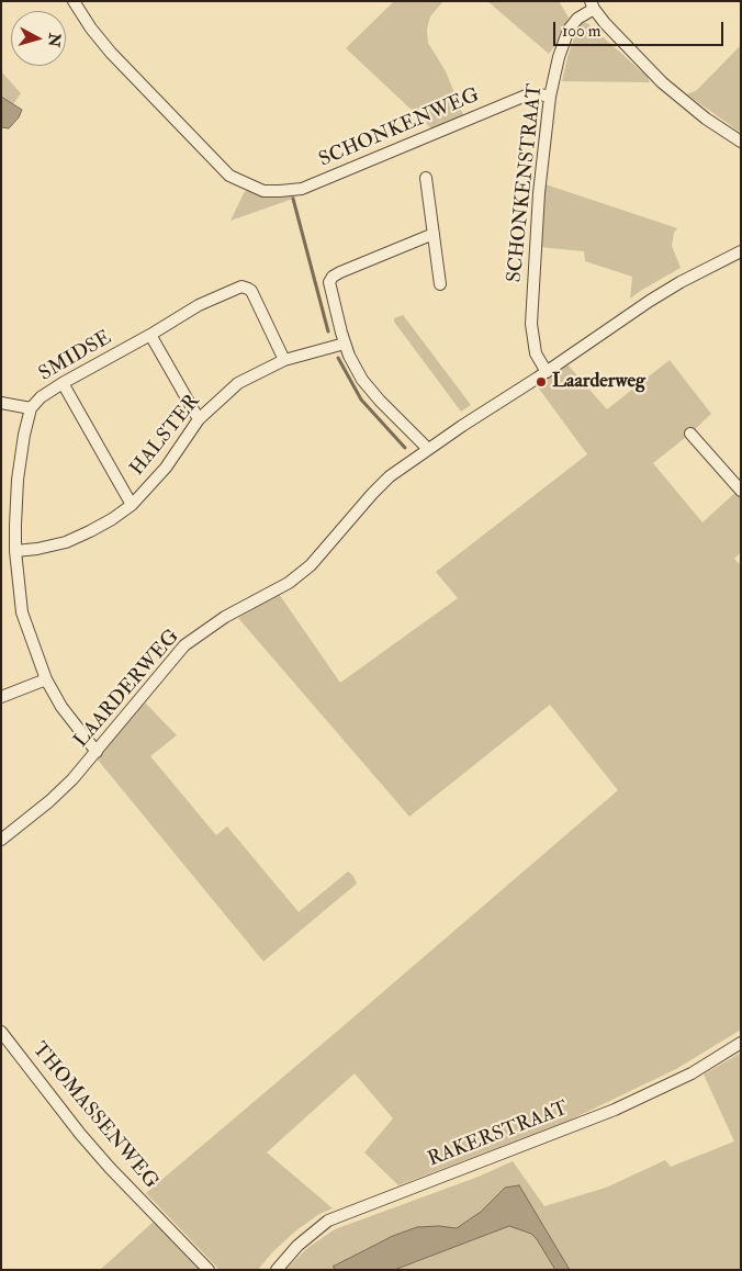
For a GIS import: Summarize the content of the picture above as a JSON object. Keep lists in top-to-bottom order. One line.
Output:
{"streets":{"street":["SCHONKENWEG","SCHONKENSTRAAT","SMIDSE","HALSTER","LAARDERWEG","THOMASSENWEG","RAKERSTRAAT"]},"crossings":[["SCHONKENWEG","SCHONKENSTRAAT"],["SCHONKENSTRAAT","LAARDERWEG"],["SMIDSE","HALSTER"],["SMIDSE","LAARDERWEG"]],"places":["Laarderweg"],"scale_bar":"100 m","north":"right"}
